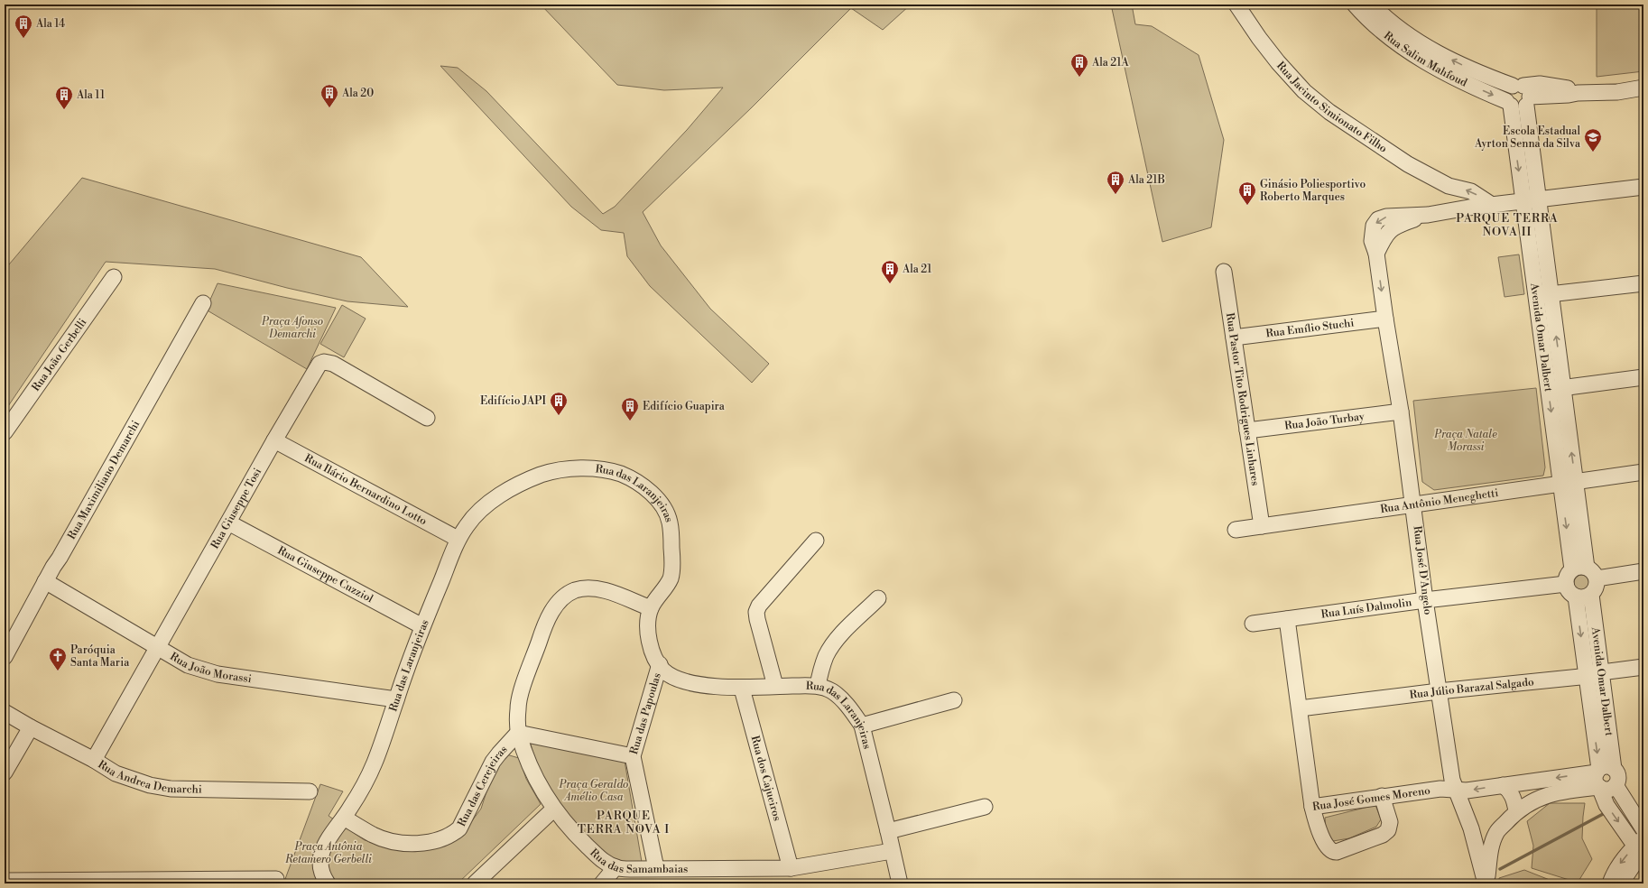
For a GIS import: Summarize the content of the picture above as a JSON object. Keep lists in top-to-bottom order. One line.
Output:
{"streets":{"street":["Rua Salim Mahfoud","Rua Jacinto Simionato Filho","Rua Emílio Stuchi","Avenida Omar Dalbert","Rua João Gerbelli","Rua Pastor Tito Rodrigues Linhares","Rua João Turbay","Rua Maximiliano Demarchi","Rua Ilário Bernardino Lotto","Rua das Laranjeiras","Rua Antônio Meneghetti","Rua Giuseppe Tosi","Rua José D'Angelo","Rua Giuseppe Cuzziol","Rua Luís Dalmolin","Rua João Morassi","Rua Júlio Barazal Salgado","Rua das Papoulas","Rua Andrea Demarchi","Rua dos Cajueiros","Rua das Cerejeiras","Rua José Gomes Moreno","Rua das Samambaias"]},"crossings":[["Rua Salim Mahfoud","Avenida Omar Dalbert"],["Rua Jacinto Simionato Filho","Rua José D'Angelo"],["Rua Emílio Stuchi","Rua Pastor Tito Rodrigues Linhares"],["Rua Emílio Stuchi","Rua José D'Angelo"],["Avenida Omar Dalbert","Rua Antônio Meneghetti"],["Avenida Omar Dalbert","Rua Júlio Barazal Salgado"],["Avenida Omar Dalbert","Rua José Gomes Moreno"],["Rua Pastor Tito Rodrigues Linhares","Rua João Turbay"],["Rua Pastor Tito Rodrigues Linhares","Rua Antônio Meneghetti"],["Rua João Turbay","Rua José D'Angelo"],["Rua Maximiliano Demarchi","Rua João Morassi"],["Rua Ilário Bernardino Lotto","Rua das Laranjeiras"],["Rua Ilário Bernardino Lotto","Rua Giuseppe Tosi"],["Rua das Laranjeiras","Rua Giuseppe Cuzziol"],["Rua das Laranjeiras","Rua João Morassi"],["Rua das Laranjeiras","Rua das Papoulas"],["Rua das Laranjeiras","Rua dos Cajueiros"],["Rua das Laranjeiras","Rua das Cerejeiras"],["Rua das Laranjeiras","Rua das Samambaias"],["Rua Antônio Meneghetti","Rua José D'Angelo"],["Rua Giuseppe Tosi","Rua Giuseppe Cuzziol"],["Rua Giuseppe Tosi","Rua João Morassi"],["Rua Giuseppe Tosi","Rua Andrea Demarchi"],["Rua José D'Angelo","Rua Luís Dalmolin"],["Rua José D'Angelo","Rua Júlio Barazal Salgado"],["Rua José D'Angelo","Rua José Gomes Moreno"],["Rua Luís Dalmolin","Rua José Gomes Moreno"],["Rua Júlio Barazal Salgado","Rua José Gomes Moreno"],["Rua das Papoulas","Rua das Samambaias"],["Rua dos Cajueiros","Rua das Samambaias"],["Rua das Cerejeiras","Rua das Samambaias"]],"districts":["PARQUE TERRA NOVA II","PARQUE TERRA NOVA I"],"parks":["Praça Afonso Demarchi","Praça Natale Morassi","Praça Geraldo Amélio Casa","Praça Antônia Retamero Gerbelli"],"places":{"building":["Ala 14","Ala 21A","Ala 20","Ala 11","Ala 21B","Ginásio Poliesportivo Roberto Marques","Ala 21","Edifício JAPI","Edifício Guapira"],"school or university":["Escola Estadual Ayrton Senna da Silva"],"church":["Paróquia Santa Maria"]}}
